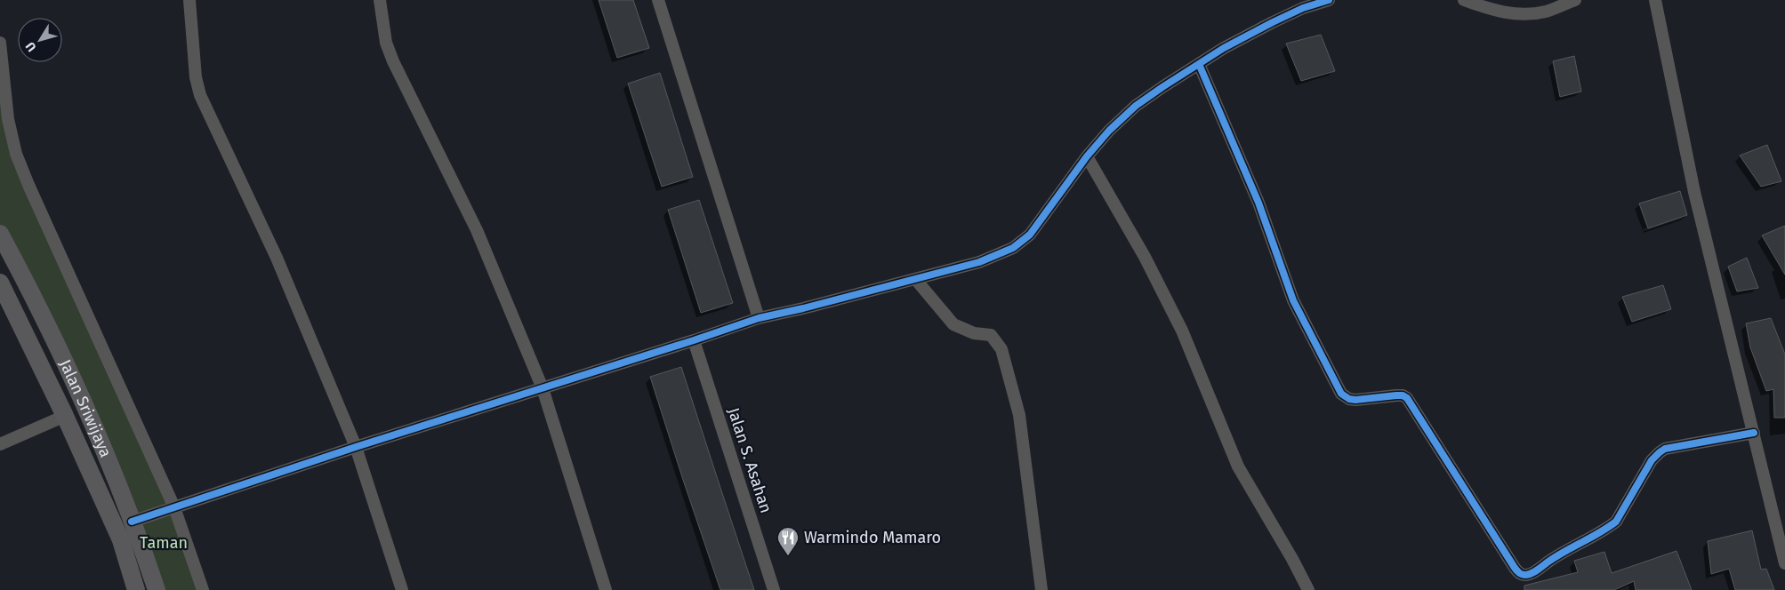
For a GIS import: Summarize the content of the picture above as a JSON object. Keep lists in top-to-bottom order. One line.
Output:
{"streets":{"main road":["Jalan Sriwijaya"],"street":["Jalan S. Asahan"]},"parks":["Taman"],"places":{"restaurant":["Warmindo Mamaro"]},"north":"bottom left"}
